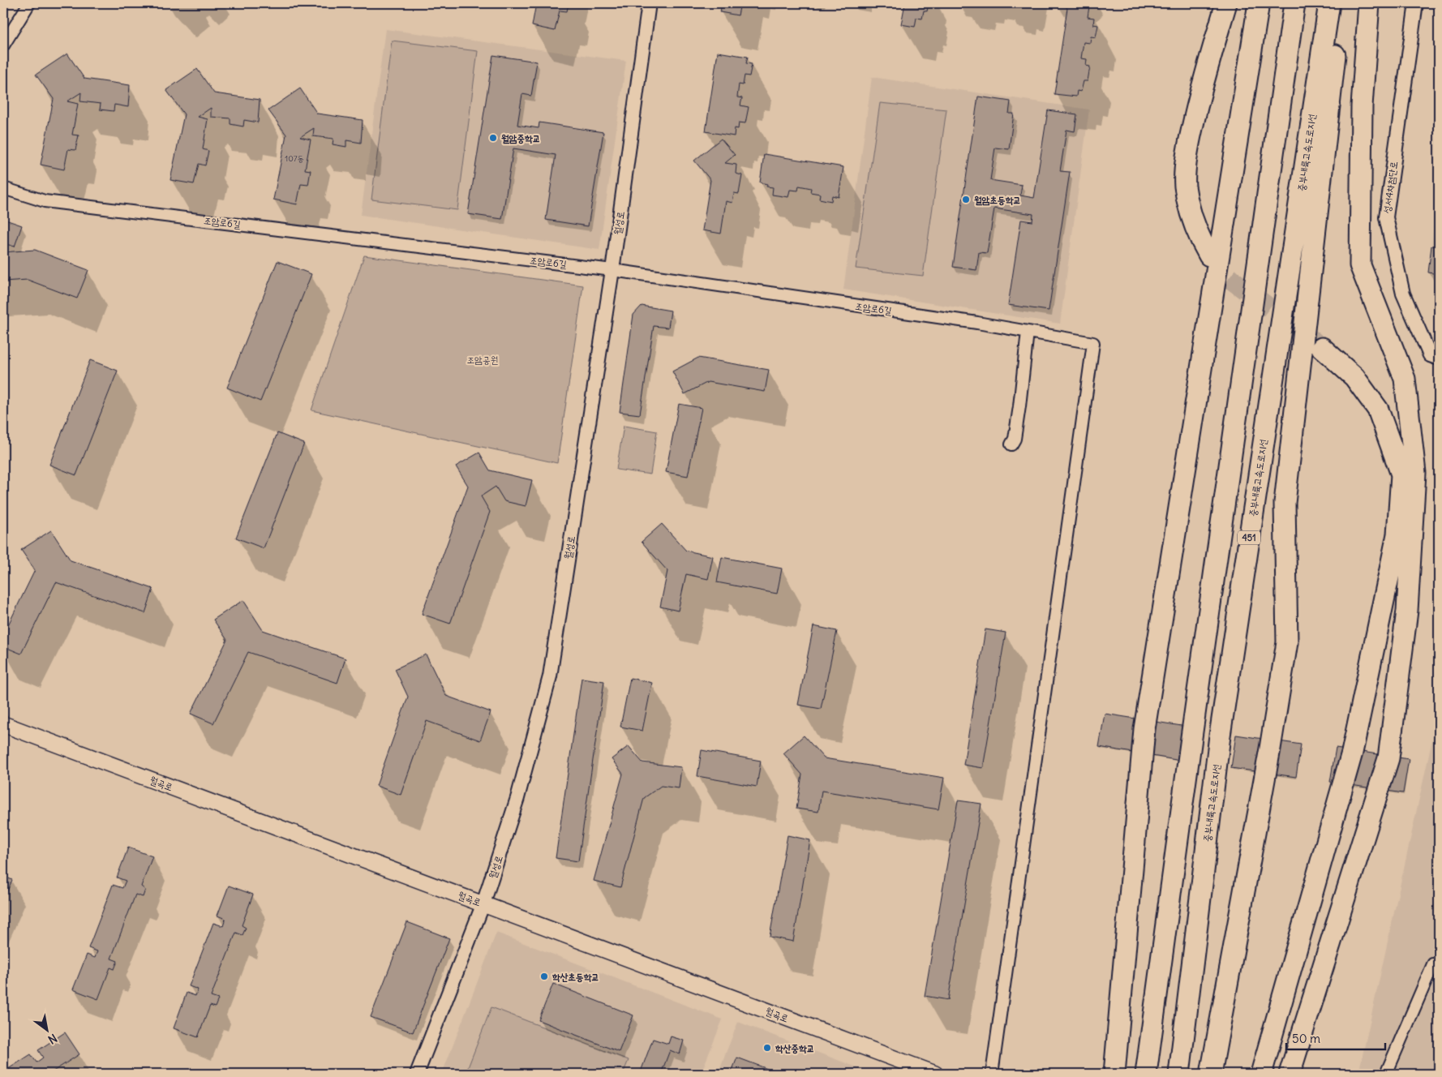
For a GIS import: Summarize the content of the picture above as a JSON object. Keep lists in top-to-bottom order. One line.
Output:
{"streets":{"highway":["중부내륙고속도로지선","451"],"main road":["월곡로"],"street":["성서4차첨단로","조암로6길","월성로"]},"crossings":[["조암로6길","월성로"],["월성로","월곡로"]],"parks":["조암공원"],"places":["월암중학교","월암초등학교","학산초등학교","학산중학교"],"house_numbers":["107동"],"scale_bar":"50 m","north":"bottom right"}
